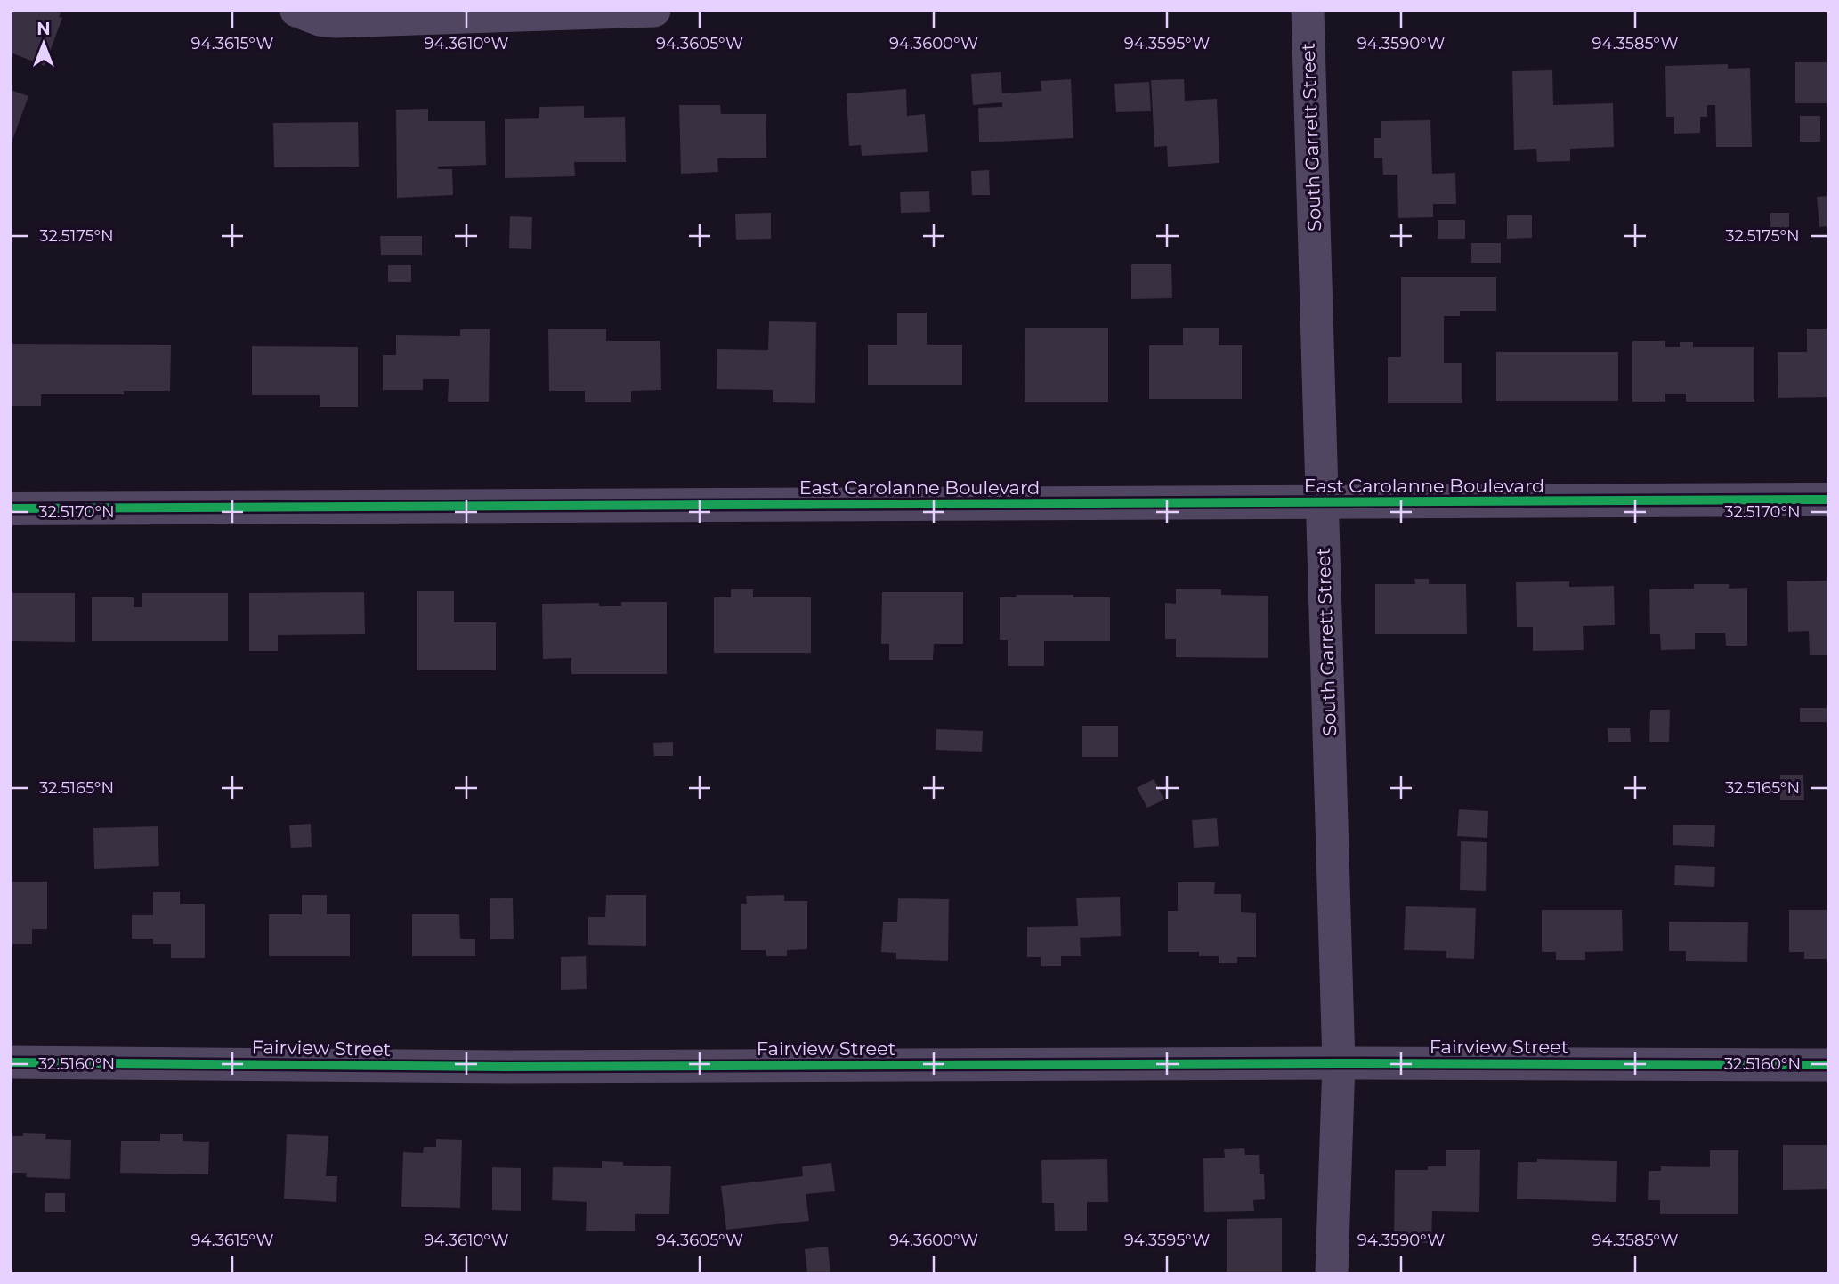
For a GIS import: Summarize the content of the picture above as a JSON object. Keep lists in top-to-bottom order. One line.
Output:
{"streets":{"street":["South Garrett Street","East Carolanne Boulevard","Fairview Street"]},"crossings":[["South Garrett Street","East Carolanne Boulevard"],["South Garrett Street","Fairview Street"]],"north":"top","coordinates":["94.3615°W","94.3610°W","94.3605°W","94.3600°W","94.3595°W","94.3590°W","94.3585°W","32.5175°N","32.5170°N","32.5165°N","32.5160°N"]}
